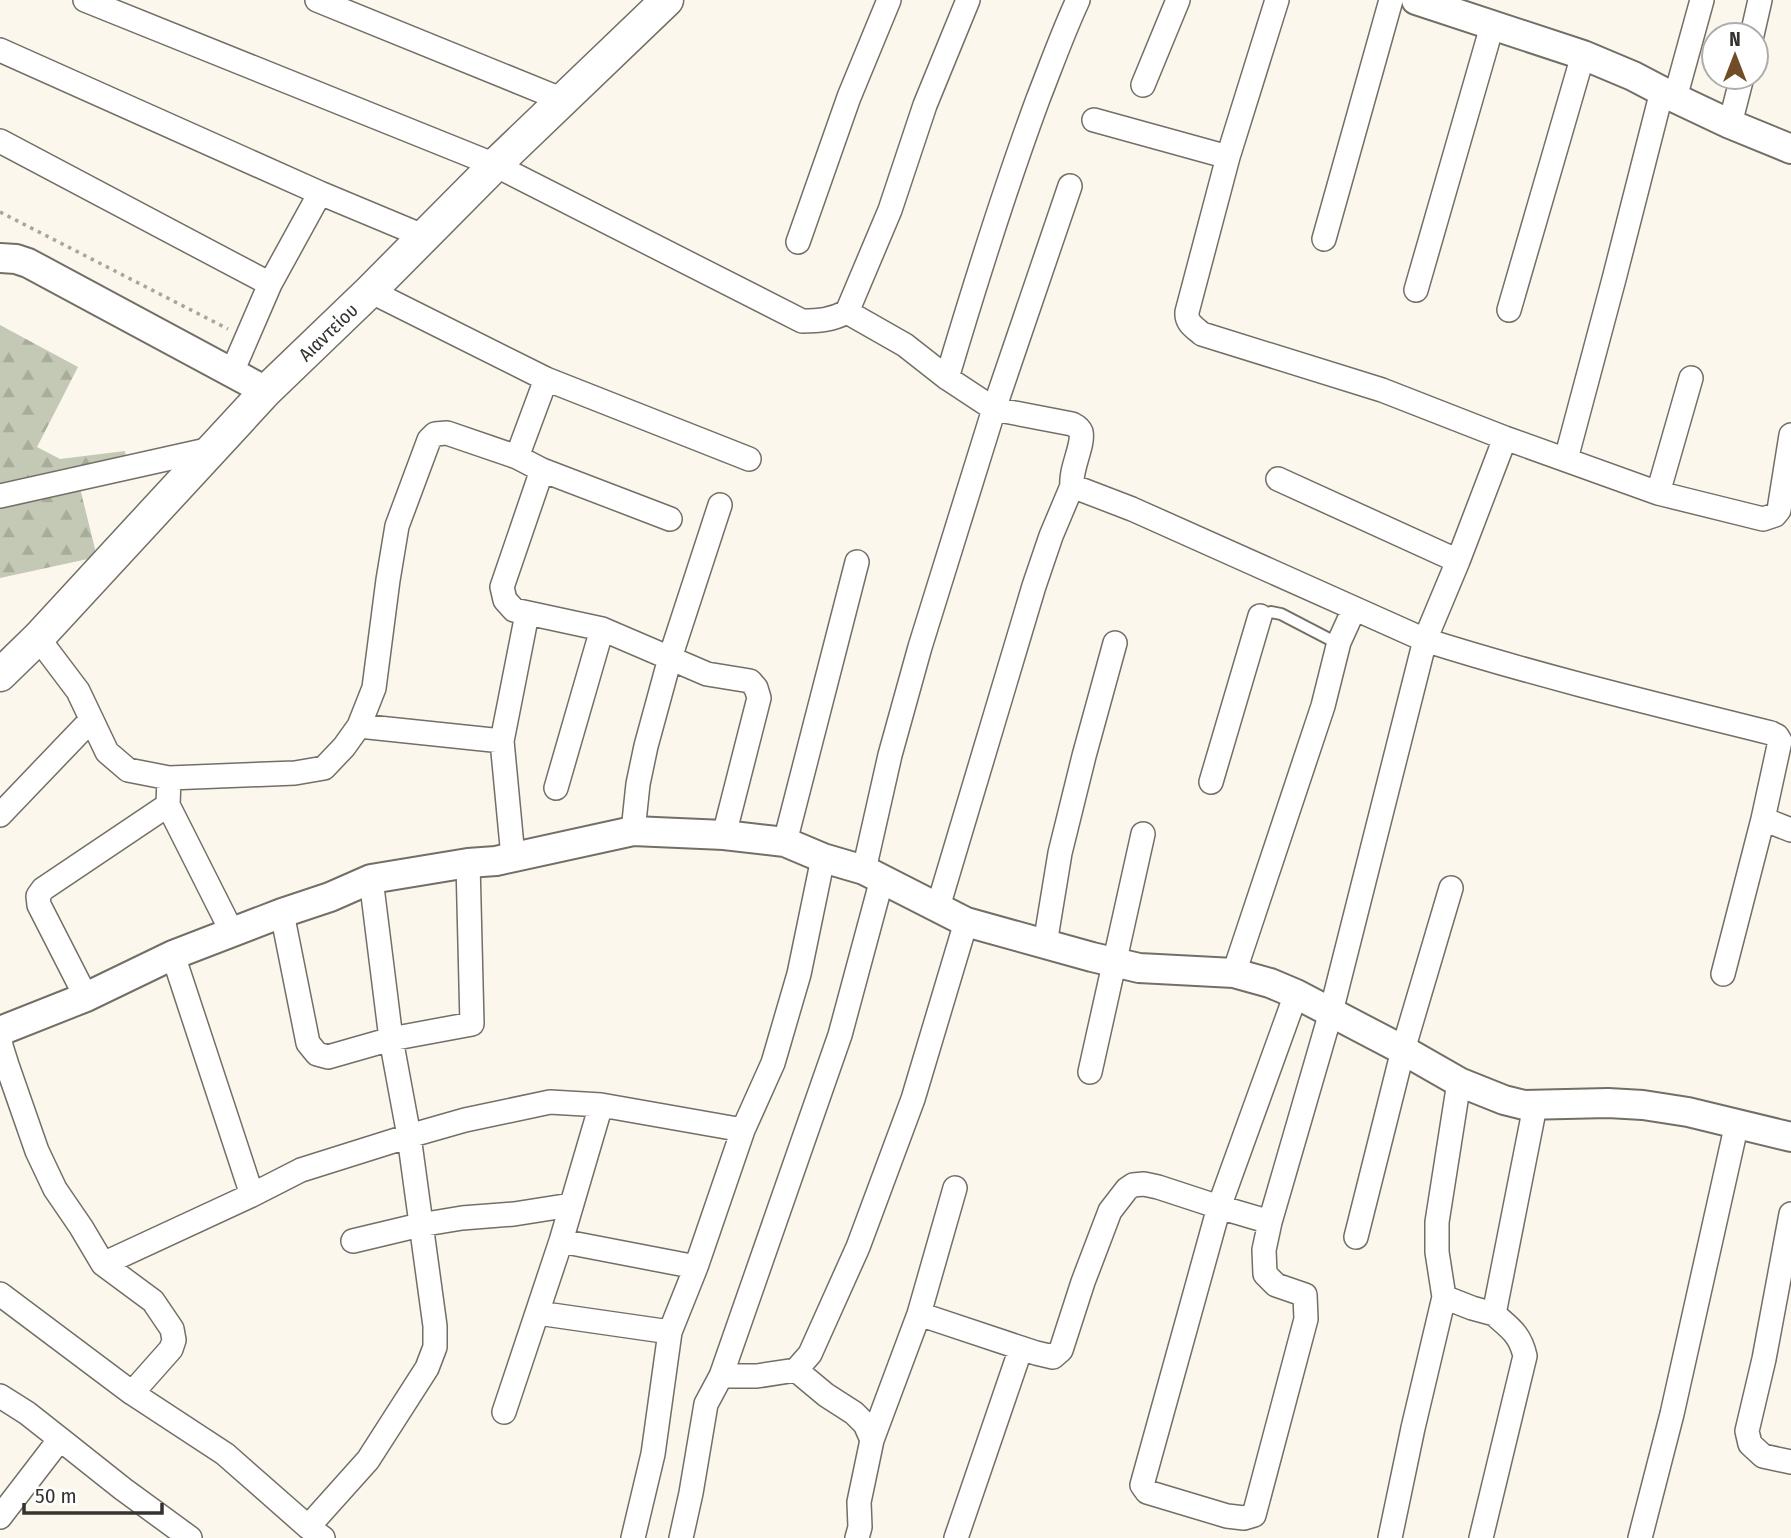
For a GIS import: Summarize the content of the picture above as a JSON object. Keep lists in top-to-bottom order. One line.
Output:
{"streets":{"main road":["Αιαντείου"]},"scale_bar":"50 m","north":"top"}
